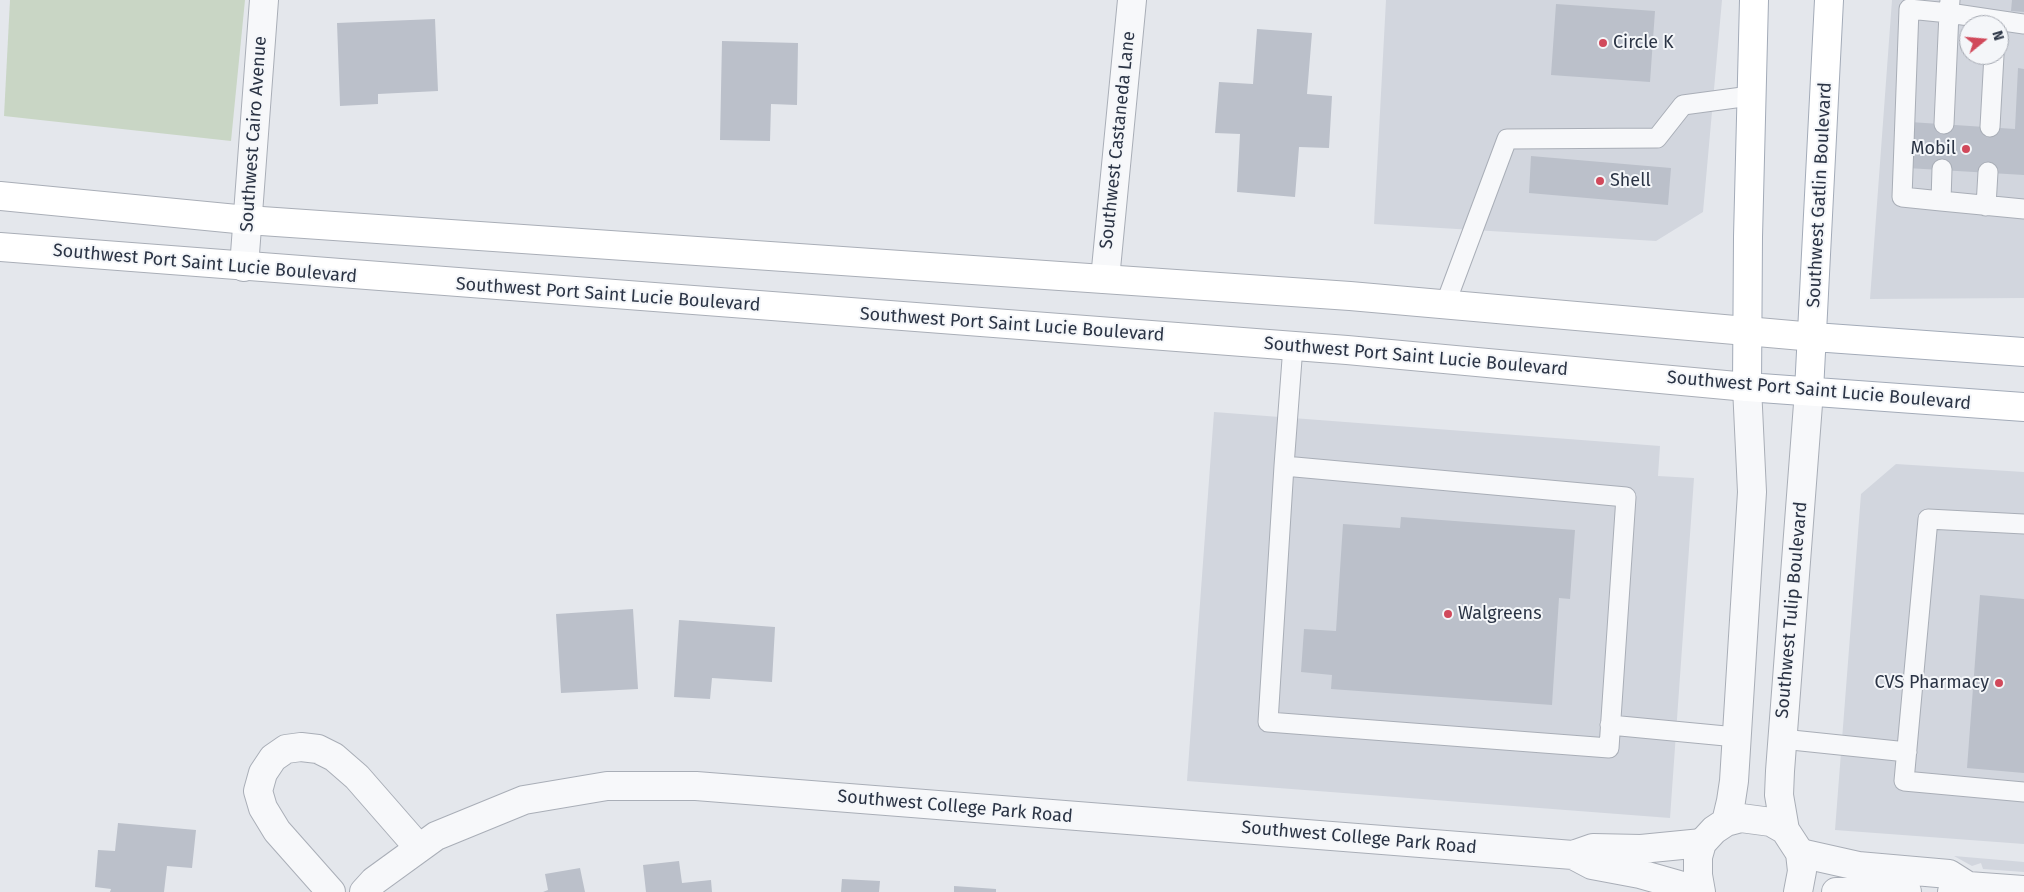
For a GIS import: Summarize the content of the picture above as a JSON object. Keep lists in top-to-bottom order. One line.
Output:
{"streets":{"main road":["Southwest Gatlin Boulevard","Southwest Port Saint Lucie Boulevard"],"street":["Southwest Cairo Avenue","Southwest Castaneda Lane","Southwest Tulip Boulevard","Southwest College Park Road"]},"crossings":[["Southwest Cairo Avenue","Southwest Port Saint Lucie Boulevard"],["Southwest Gatlin Boulevard","Southwest Port Saint Lucie Boulevard"],["Southwest Gatlin Boulevard","Southwest Tulip Boulevard"],["Southwest Port Saint Lucie Boulevard","Southwest Tulip Boulevard"]],"places":["Circle K","Mobil","Shell","Walgreens","CVS Pharmacy"],"north":"right"}
